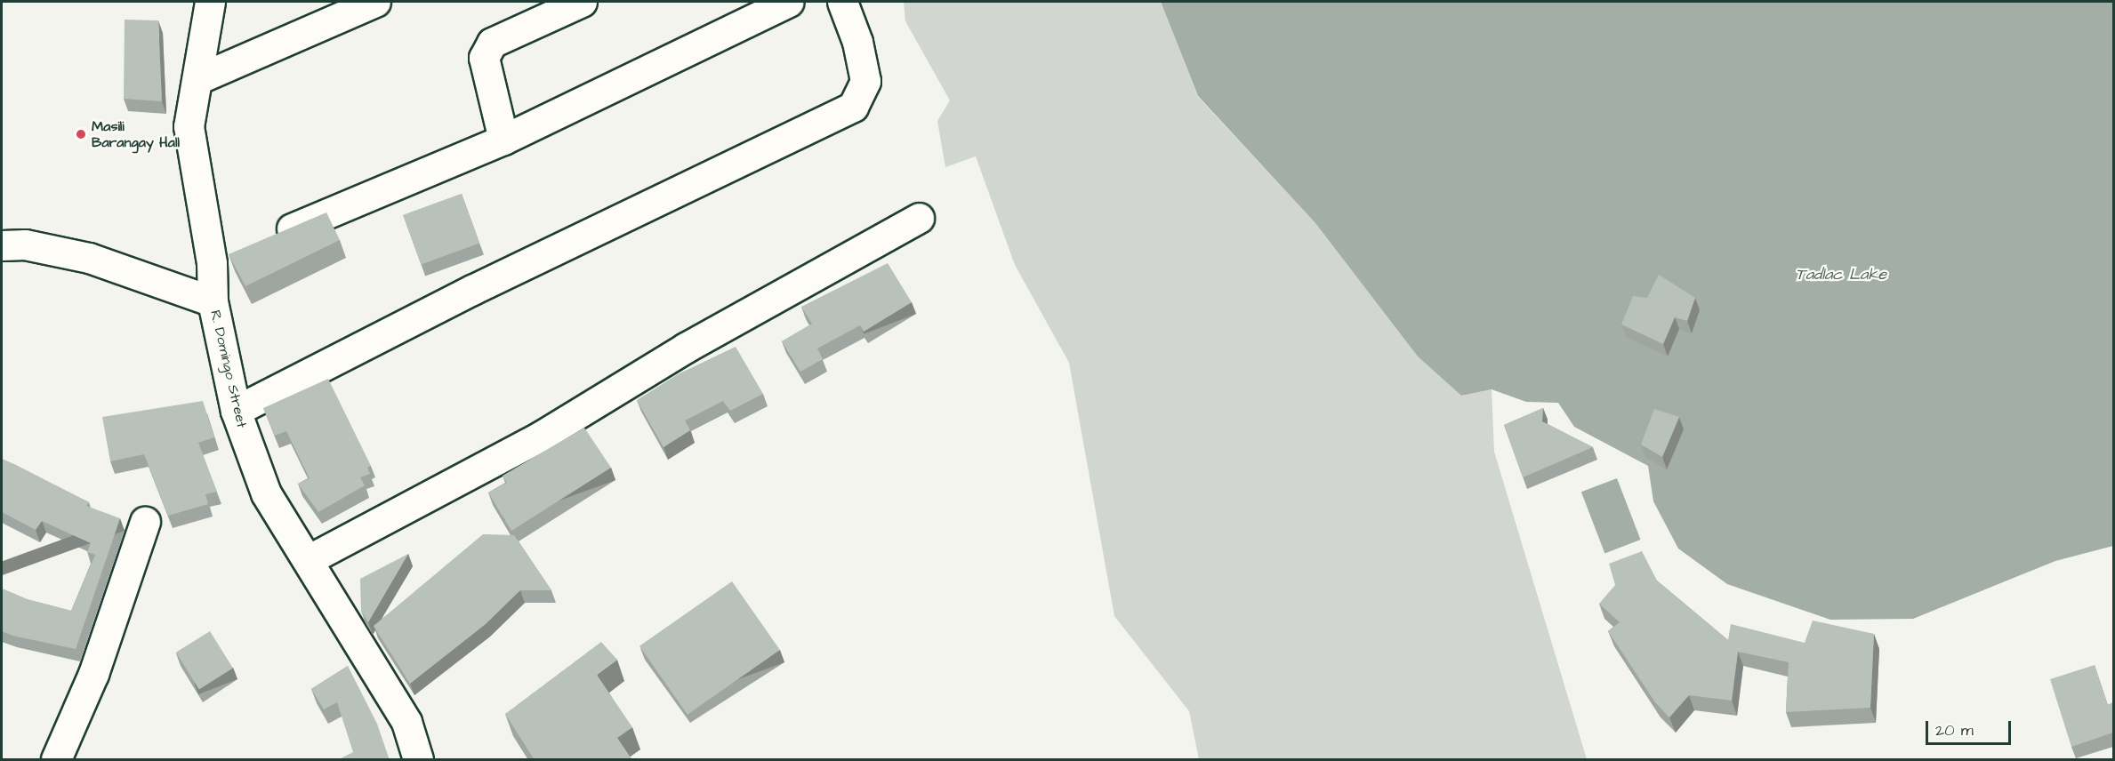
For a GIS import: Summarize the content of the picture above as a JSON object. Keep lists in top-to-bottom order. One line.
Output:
{"streets":{"street":["R. Domingo Street"]},"water":["Tadlac Lake"],"places":["Masili Barangay Hall"],"scale_bar":"20 m"}
